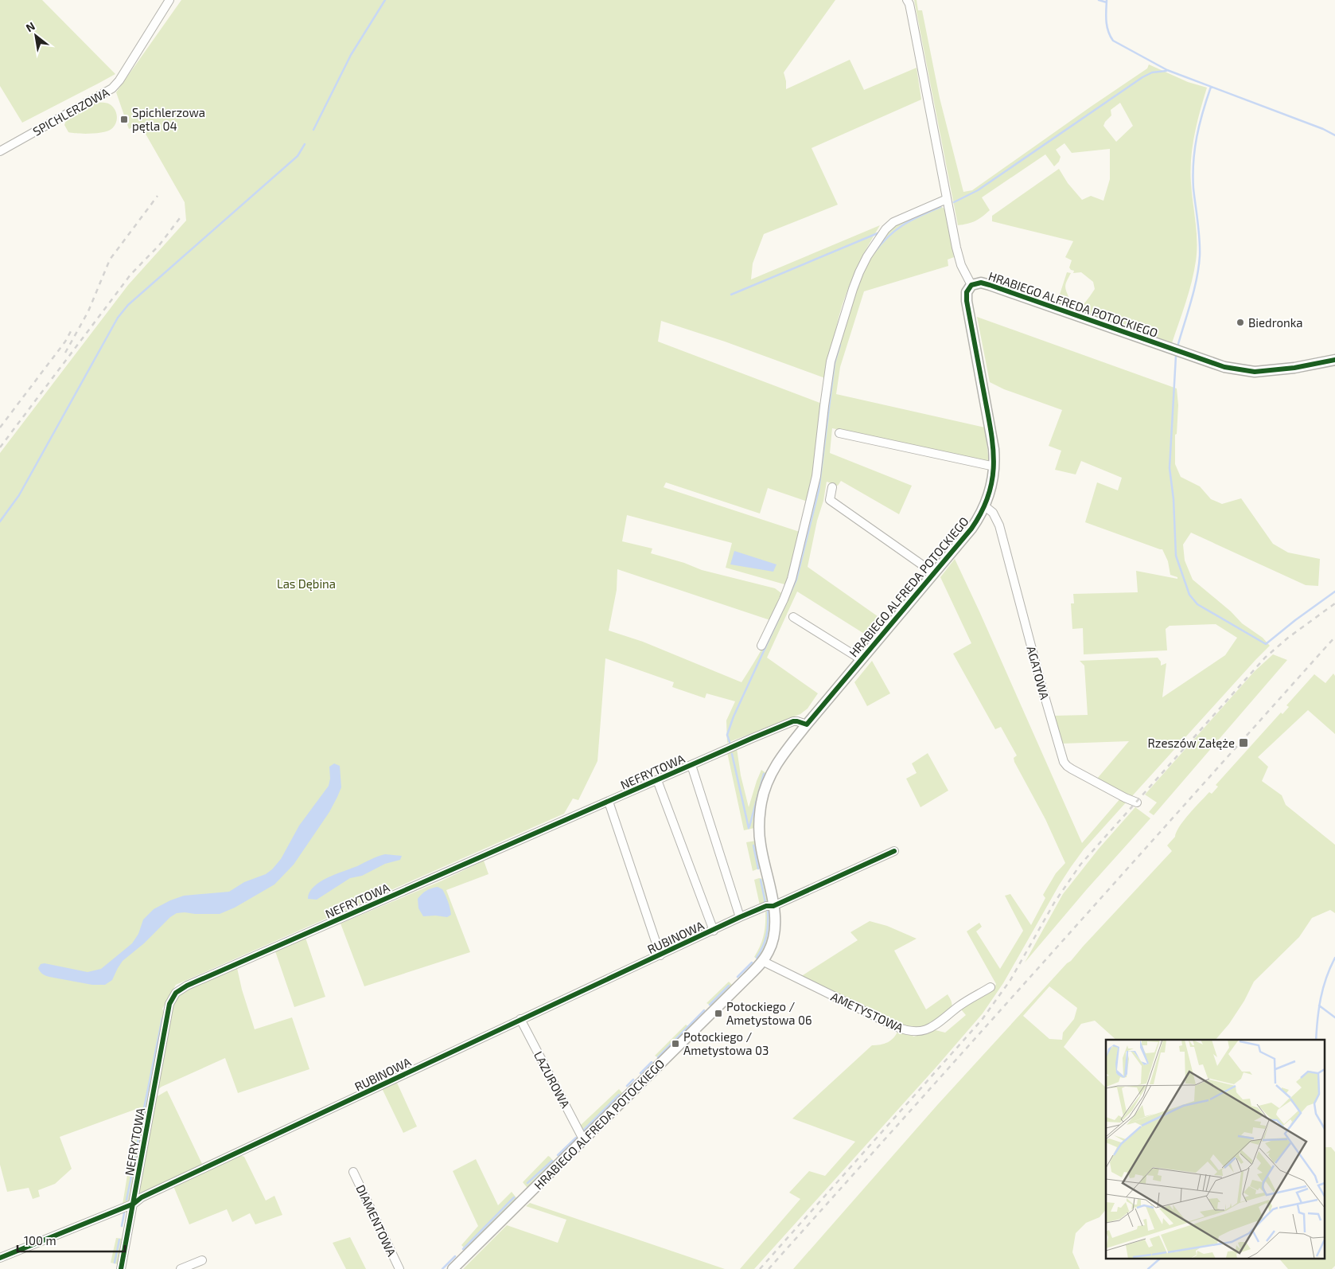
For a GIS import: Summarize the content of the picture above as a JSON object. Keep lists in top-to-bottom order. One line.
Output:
{"streets":{"street":["SPICHLERZOWA","HRABIEGO ALFREDA POTOCKIEGO","AGATOWA","NEFRYTOWA","RUBINOWA","AMETYSTOWA","LAZUROWA","DIAMENTOWA"]},"crossings":[["HRABIEGO ALFREDA POTOCKIEGO","AGATOWA"],["HRABIEGO ALFREDA POTOCKIEGO","NEFRYTOWA"],["HRABIEGO ALFREDA POTOCKIEGO","RUBINOWA"],["HRABIEGO ALFREDA POTOCKIEGO","AMETYSTOWA"],["HRABIEGO ALFREDA POTOCKIEGO","LAZUROWA"],["NEFRYTOWA","RUBINOWA"],["RUBINOWA","LAZUROWA"]],"parks":["Las Dębina"],"places":{"transit":["Spichlerzowa pętla 04","Rzeszów Załęże","Potockiego / Ametystowa 06","Potockiego / Ametystowa 03"],"other":["Biedronka"]},"scale_bar":"100 m","north":"top left"}
